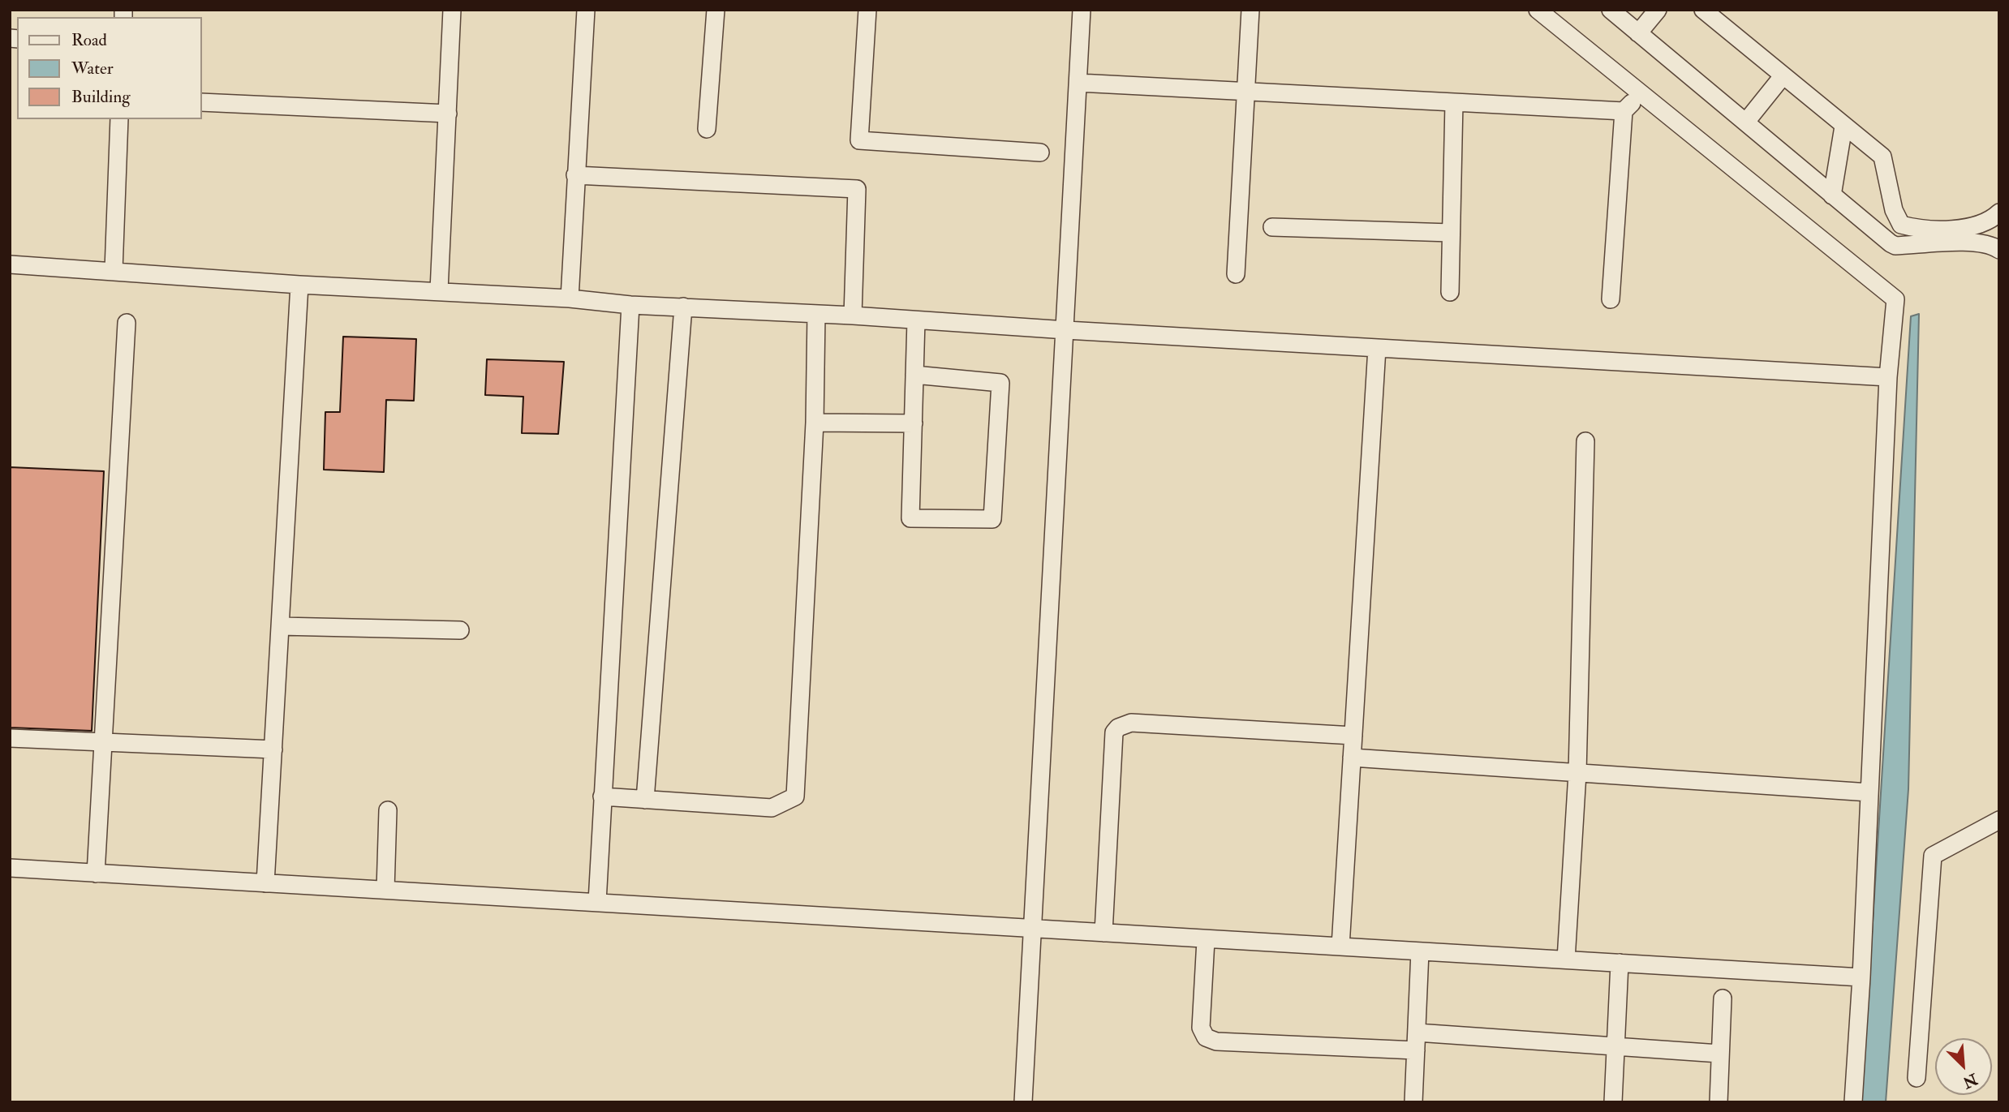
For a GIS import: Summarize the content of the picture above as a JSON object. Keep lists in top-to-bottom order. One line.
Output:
{"legend":["Road","Water","Building"],"north":"bottom right"}
